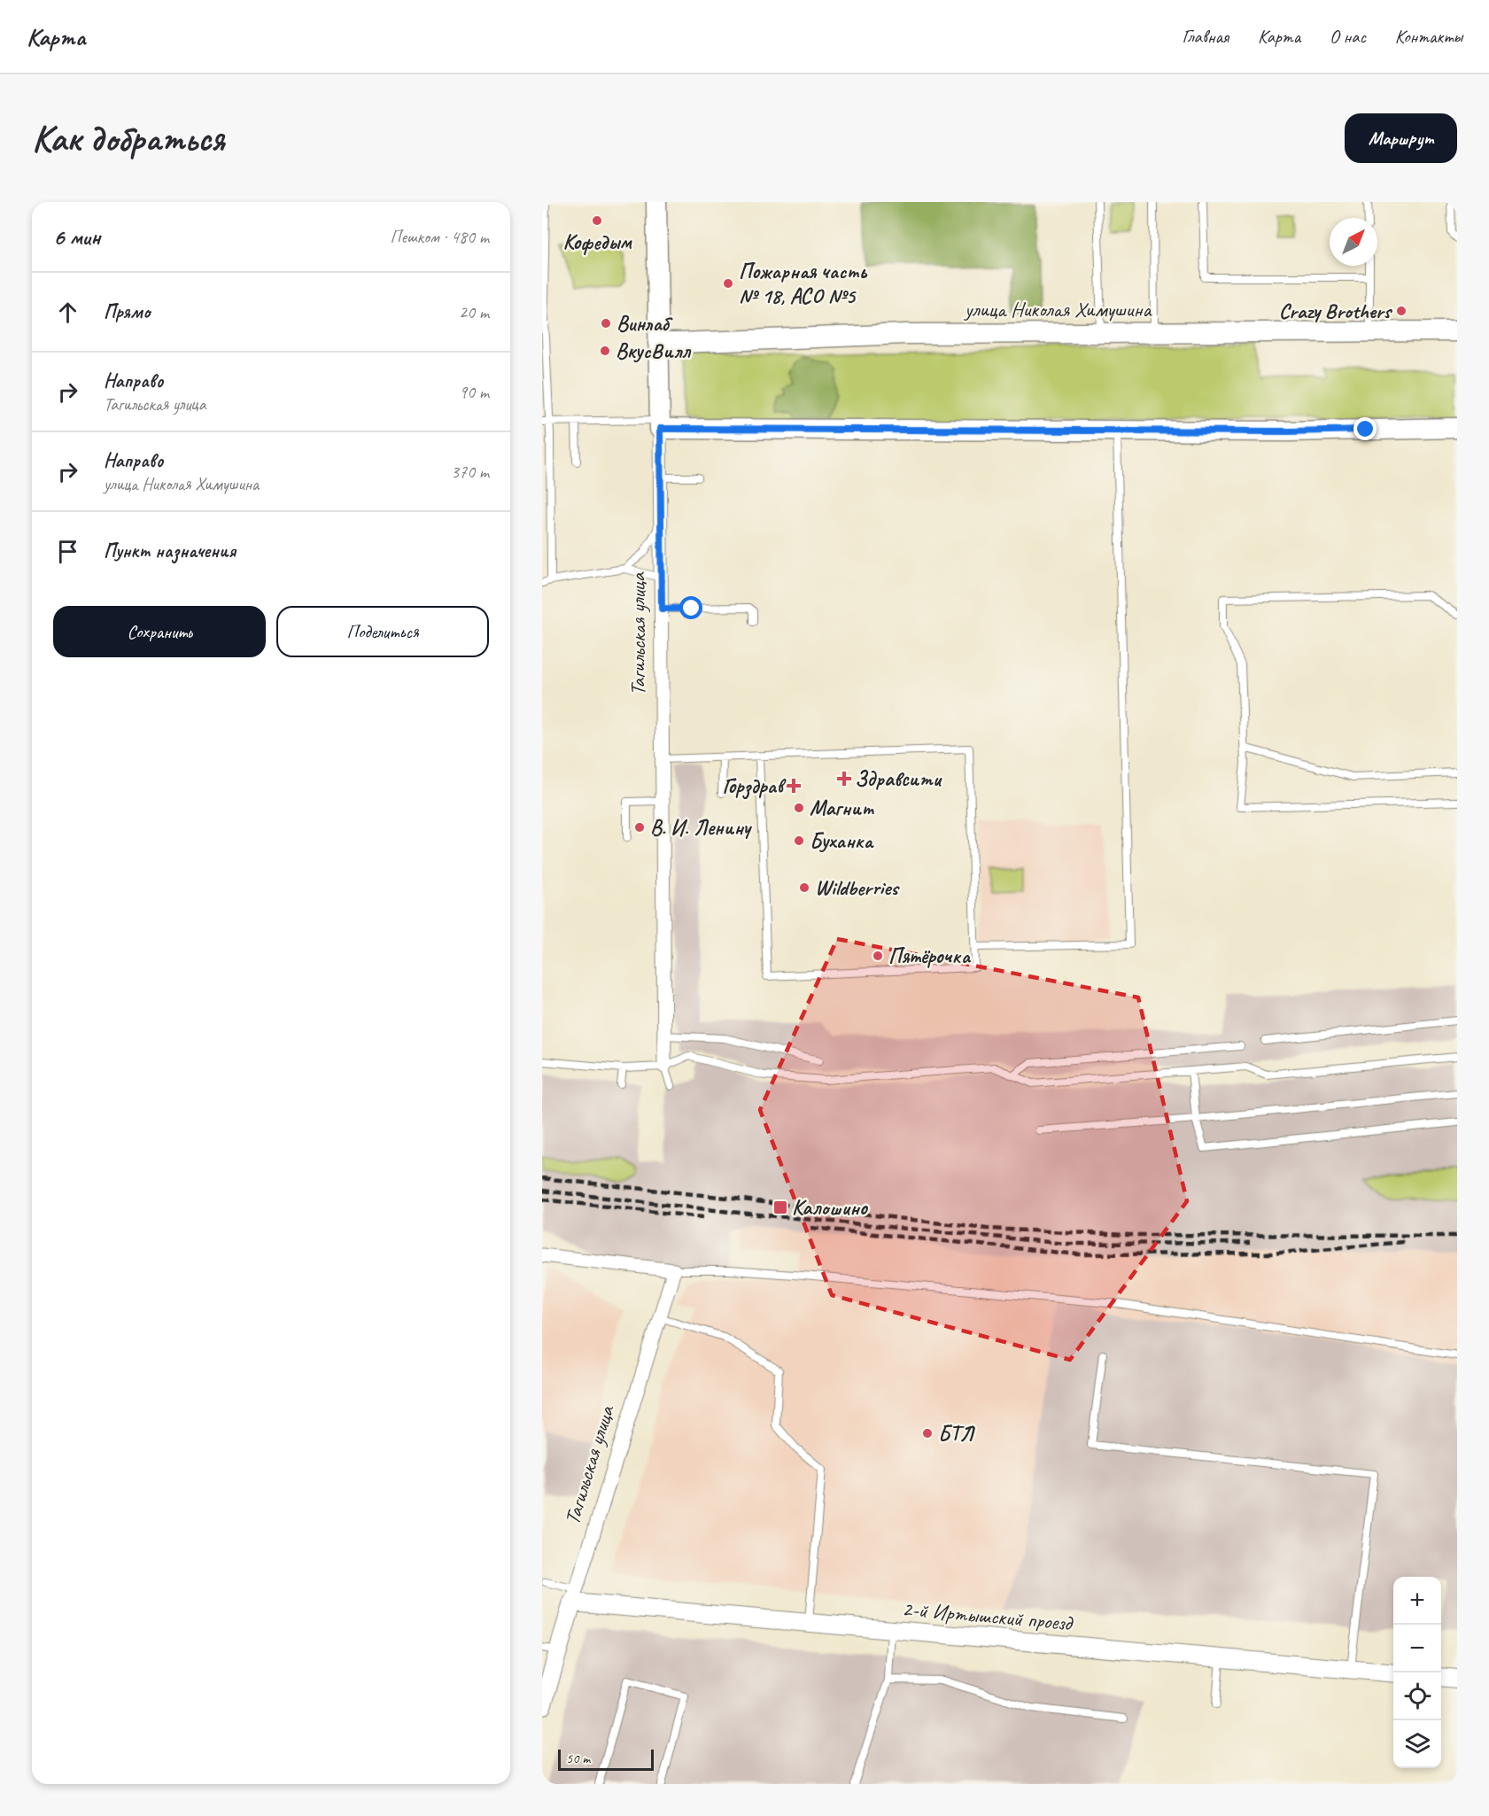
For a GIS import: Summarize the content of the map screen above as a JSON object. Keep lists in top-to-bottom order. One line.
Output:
{"streets":{"main road":["улица Николая Химушина","Тагильская улица"],"street":["2-й Иртышский проезд"]},"crossings":[["улица Николая Химушина","Тагильская улица"],["Тагильская улица","2-й Иртышский проезд"]],"places":{"other":["Кофедым","Пожарная часть № 18, АСО №5","Crazy Brothers","Винлаб","ВкусВилл","Магнит","В. И. Ленину","Буханка","Wildberries","Пятёрочка","БТЛ"],"health":["Здравсити","Горздрав"],"transit":["Калошино"]},"scale_bar":"50 m","north":"top right","page":{"header":"Карта","nav":["Главная","Карта","О нас","Контакты"],"buttons":["Маршрут",["Сохранить","Поделиться"]],"title":"Как добраться","heading":["6 мин","Пешком · 480 m"],"list":[["Прямо","20 m"],["Направо","Тагильская улица","90 m"],["Направо","улица Николая Химушина","370 m"],"Пункт назначения"],"map_buttons":["+","−"],"scale":"50 m"}}
